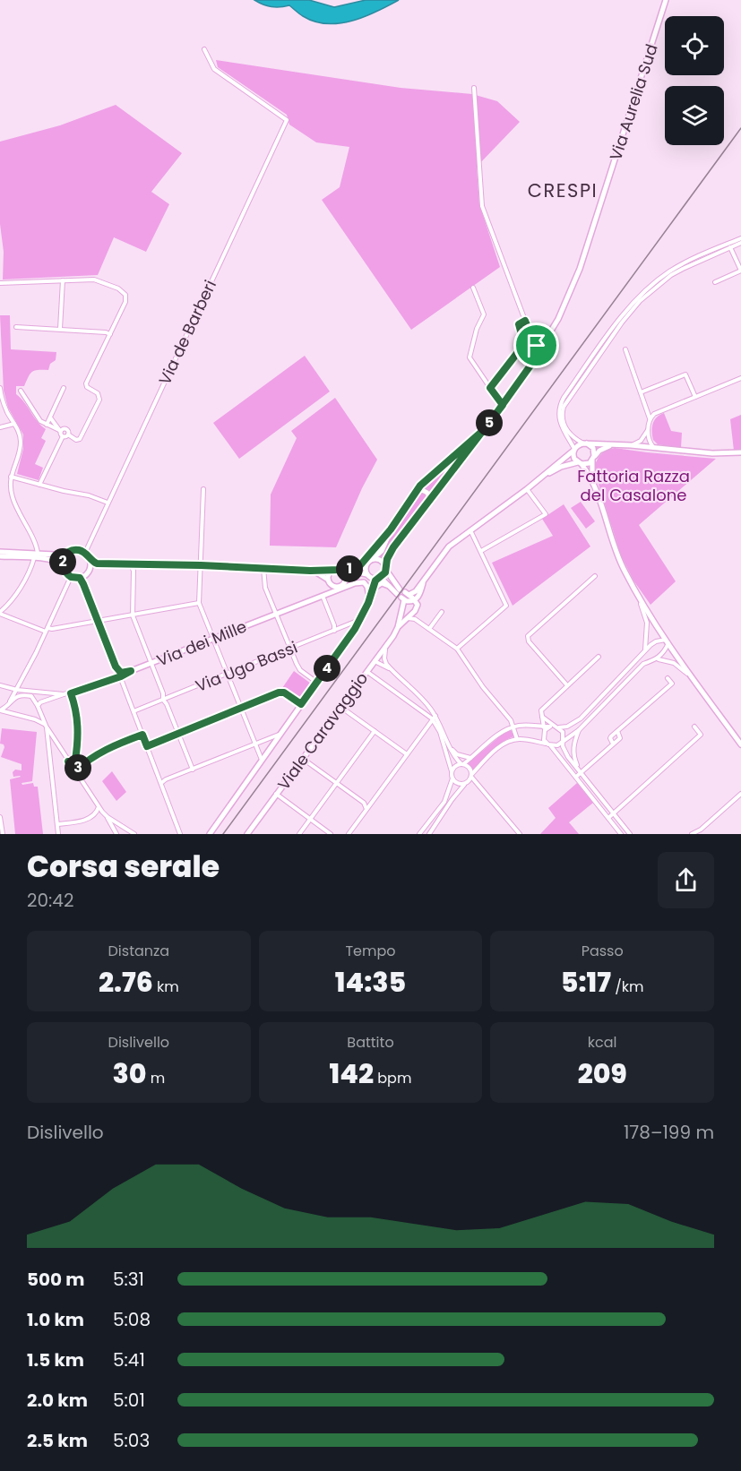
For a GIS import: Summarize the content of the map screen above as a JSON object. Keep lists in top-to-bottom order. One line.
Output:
{"streets":{"main road":["Via Aurelia Sud","Via dei Mille","Viale Caravaggio"],"street":["Via de Barberi","Via Ugo Bassi"]},"districts":["CRESPI"],"parks":["Fattoria Razza del Casalone"],"page":{"pins":["5","2","1","4","3"],"heading":["Corsa serale","20:42"],"stats":[["Distanza","2.76 km"],["Tempo","14:35"],["Passo","5:17 /km"],["Dislivello","30 m"],["Battito","142 bpm"],["kcal","209"]],"chart":["Dislivello","178–199 m"],"list":[{"name":"500 m","note":"5:31"},{"name":"1.0 km","note":"5:08"},{"name":"1.5 km","note":"5:41"},{"name":"2.0 km","note":"5:01"},{"name":"2.5 km","note":"5:03"}]}}
